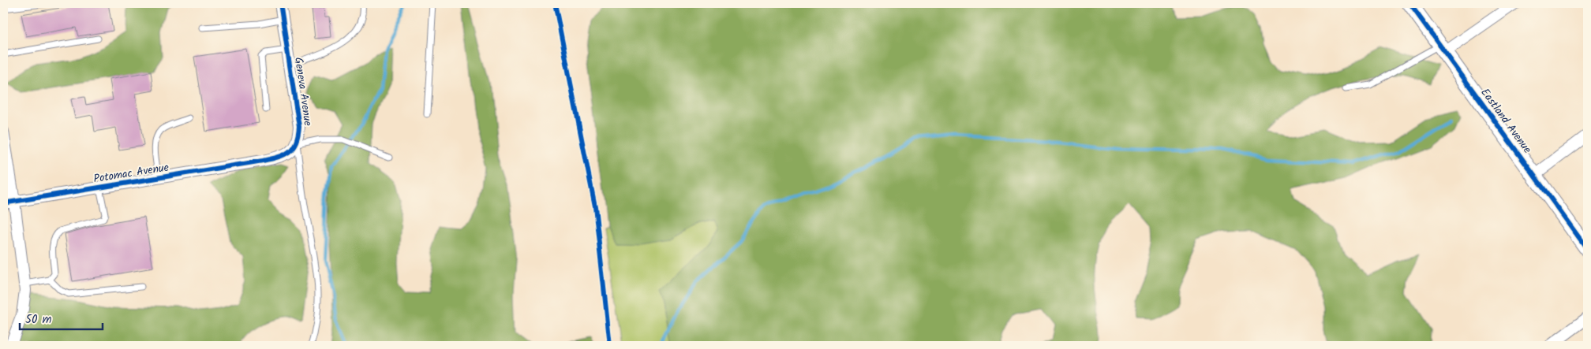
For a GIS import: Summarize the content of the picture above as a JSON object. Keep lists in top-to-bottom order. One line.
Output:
{"streets":{"street":["Geneva Avenue","Eastland Avenue","Potomac Avenue"]},"crossings":[["Geneva Avenue","Potomac Avenue"]],"scale_bar":"50 m"}
